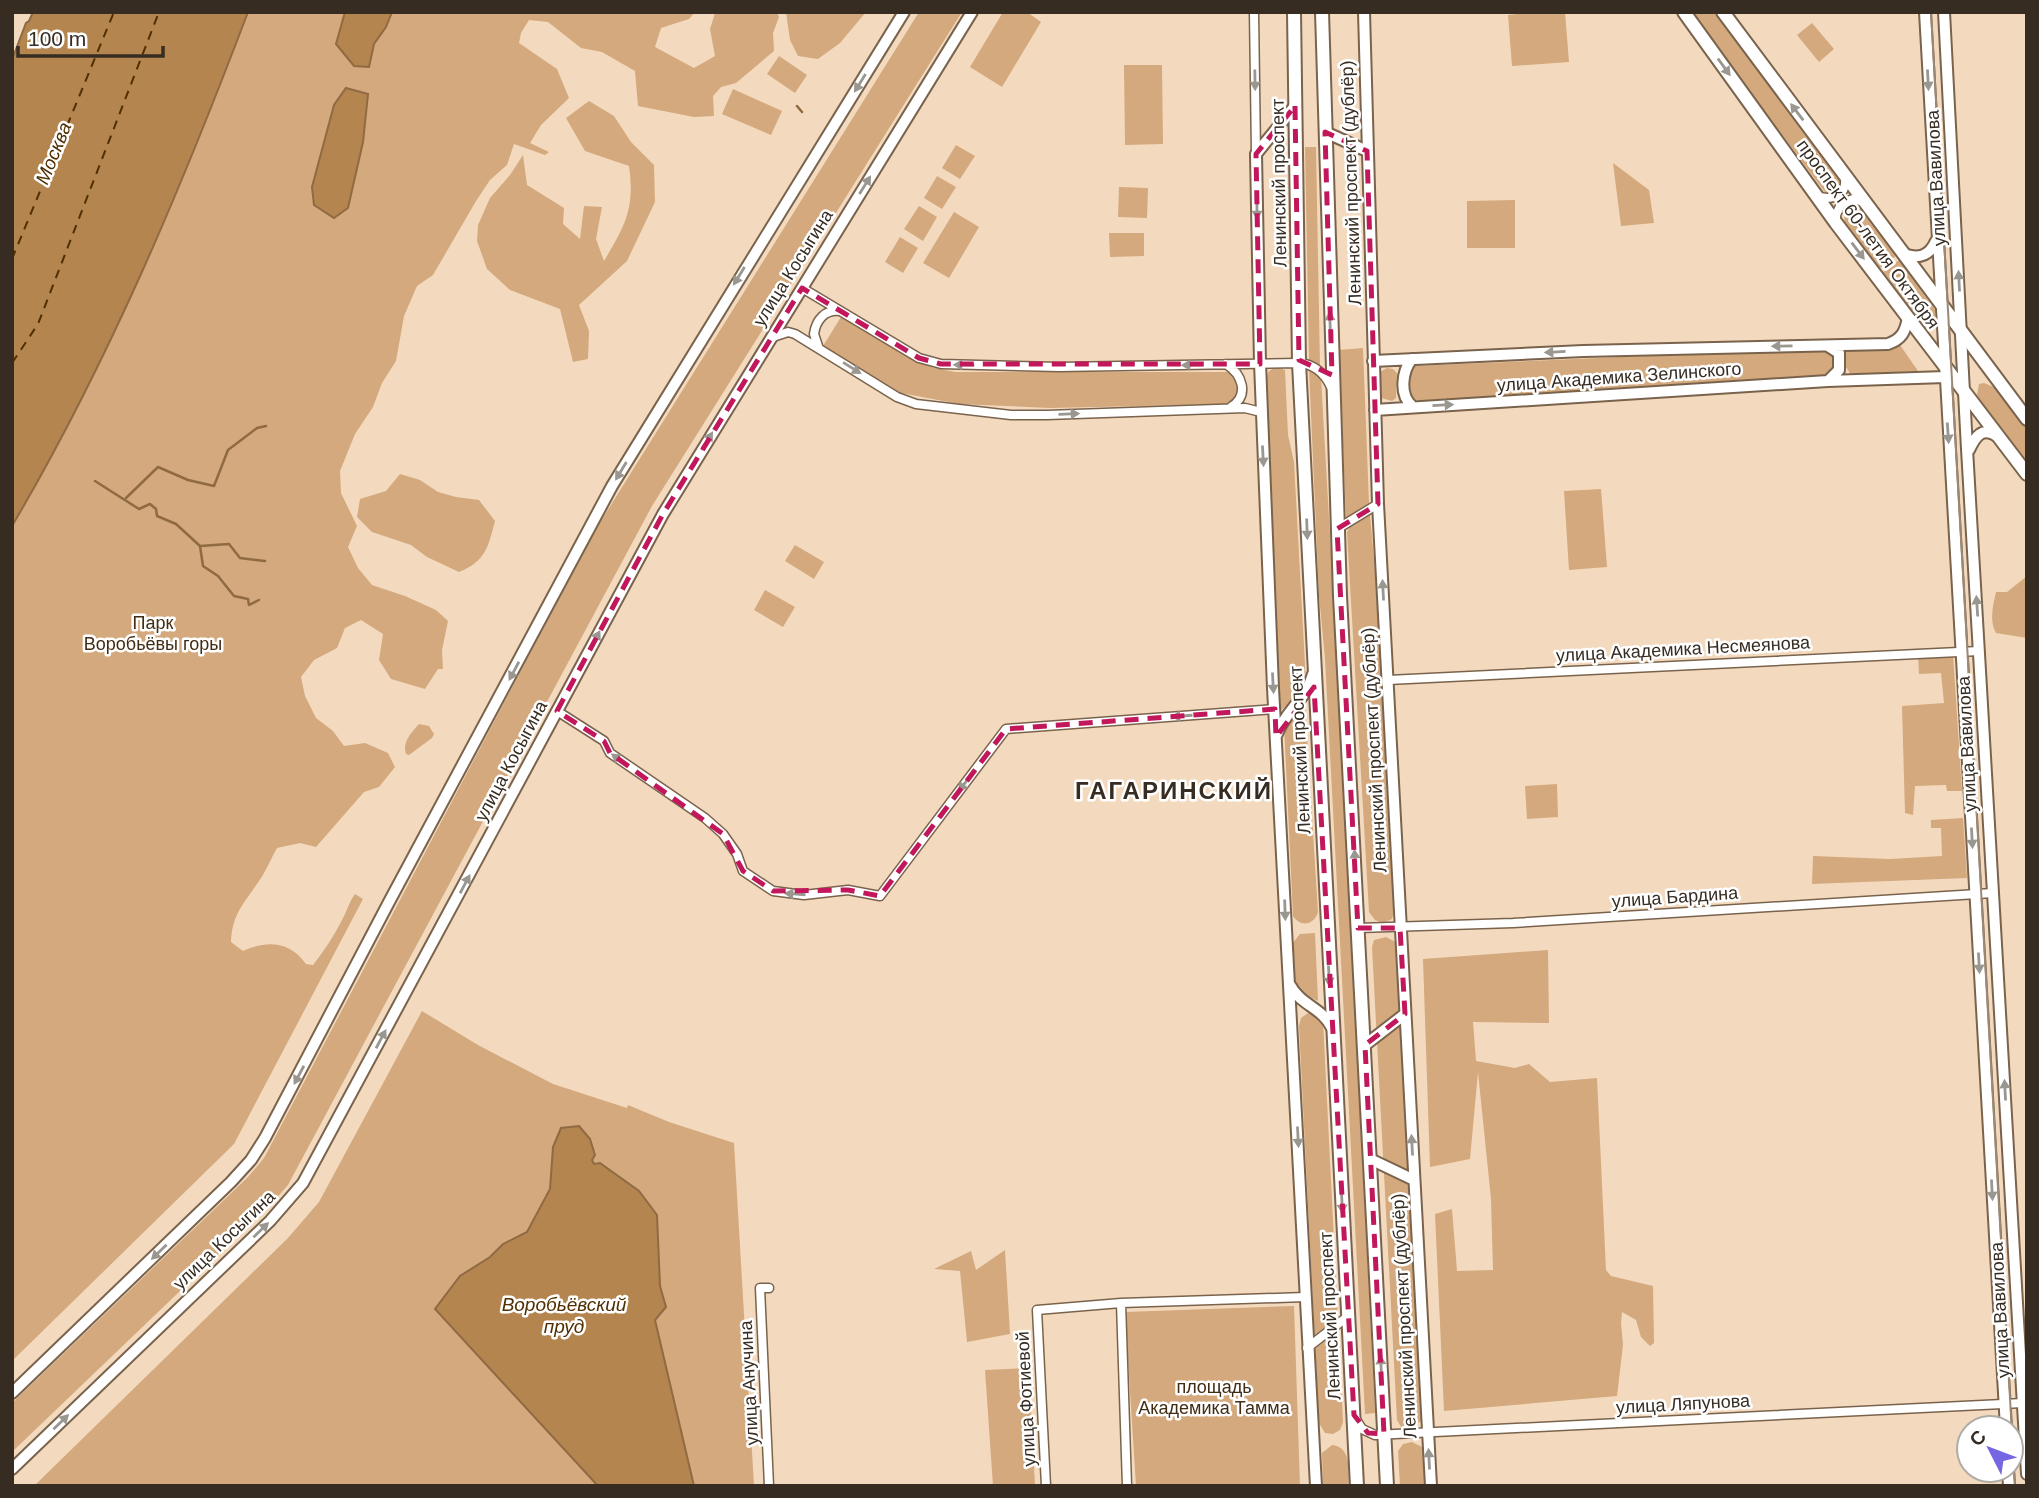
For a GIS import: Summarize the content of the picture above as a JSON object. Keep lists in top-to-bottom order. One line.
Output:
{"streets":{"main road":["улица Вавилова","Ленинский проспект","Ленинский проспект (дублёр)","проспект 60-летия Октября","улица Косыгина","улица Академика Зелинского"],"street":["улица Академика Несмеянова","улица Бардина","улица Анучина","улица Фотиевой","улица Ляпунова"]},"crossings":[["улица Вавилова","проспект 60-летия Октября"],["улица Вавилова","улица Академика Зелинского"],["улица Вавилова","улица Академика Несмеянова"],["улица Вавилова","улица Бардина"],["улица Вавилова","улица Ляпунова"],["Ленинский проспект","улица Ляпунова"],["Ленинский проспект (дублёр)","улица Академика Зелинского"],["Ленинский проспект (дублёр)","улица Академика Несмеянова"],["Ленинский проспект (дублёр)","улица Бардина"],["Ленинский проспект (дублёр)","улица Ляпунова"],["проспект 60-летия Октября","улица Академика Зелинского"]],"districts":["ГАГАРИНСКИЙ"],"water":["Москва","Воробьёвский пруд"],"parks":["Парк Воробьёвы горы","площадь Академика Тамма"],"scale_bar":"100 m","north":"top left"}
